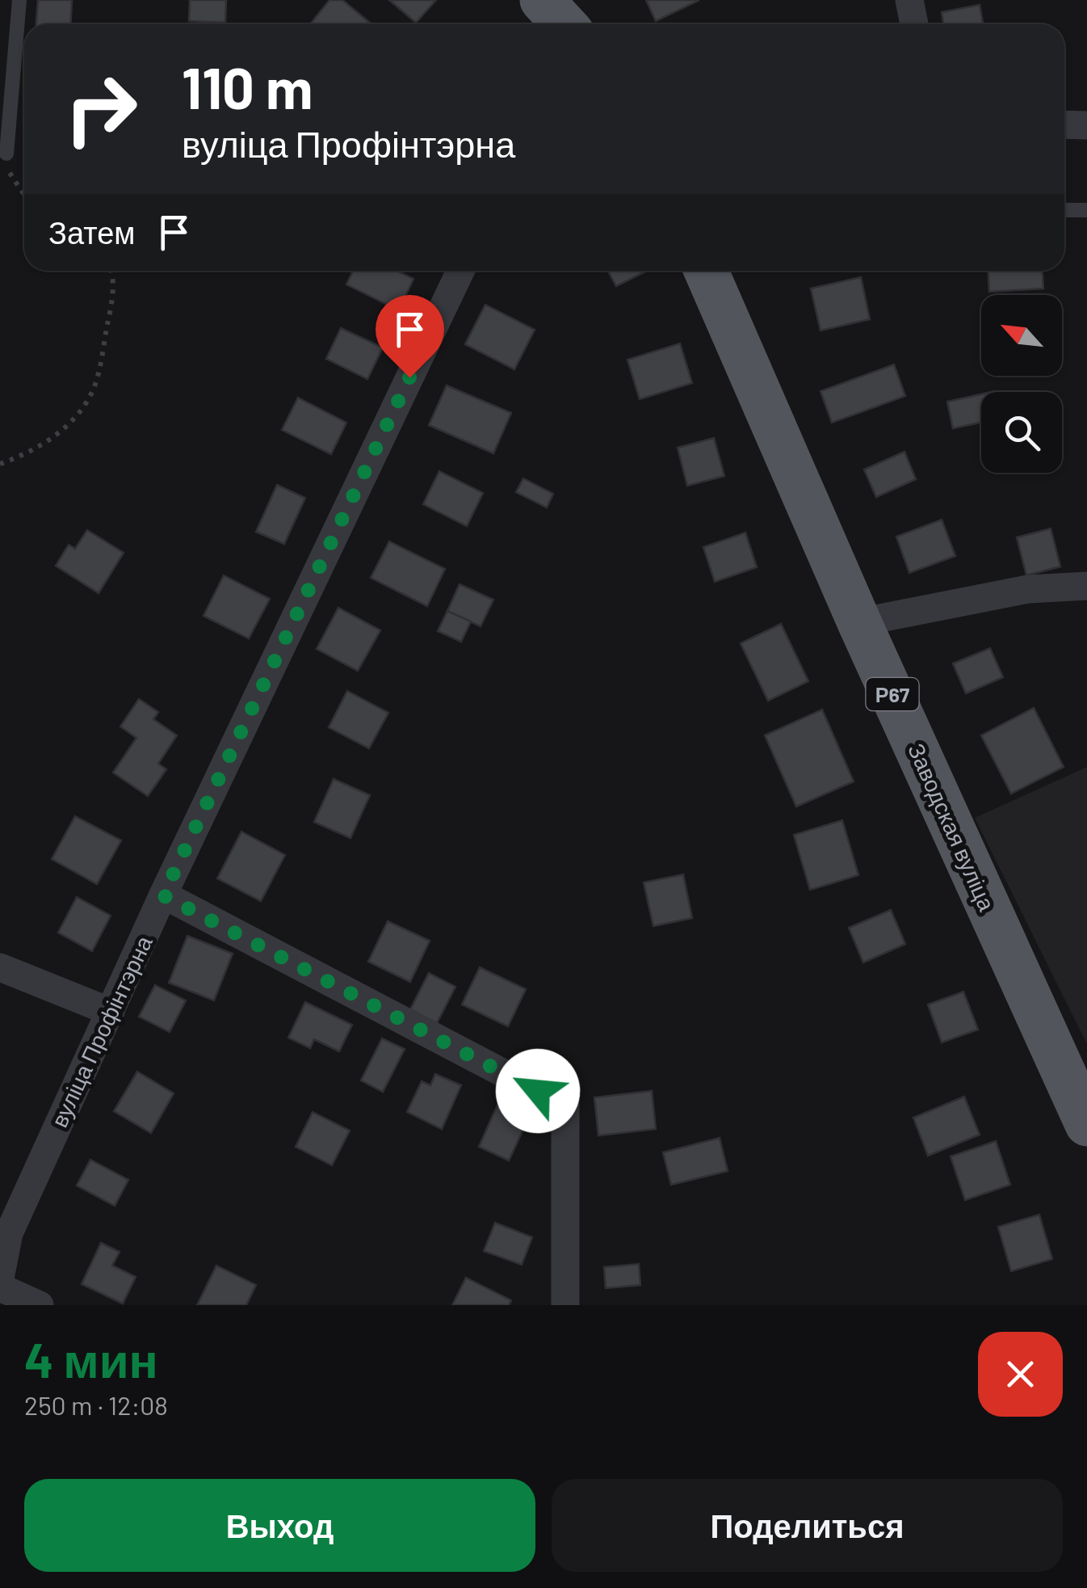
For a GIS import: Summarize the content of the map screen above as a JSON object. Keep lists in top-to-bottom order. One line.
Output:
{"streets":{"main road":["Р67","Заводская вуліца"],"street":["вуліца Профінтэрна"]},"north":"top left","page":{"turn":["110 m","вуліца Профінтэрна"],"then":"Затем","heading":["4 мин","250 m · 12:08"],"buttons":["Выход","Поделиться"]}}
